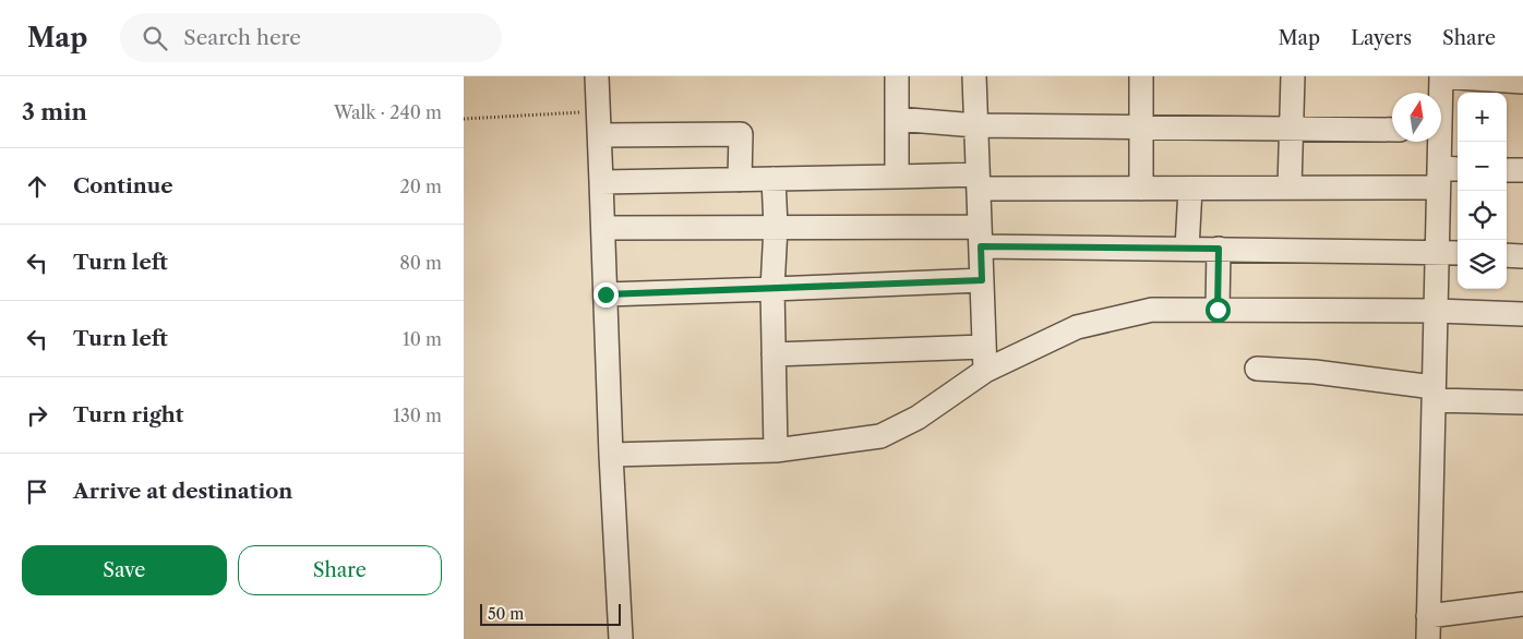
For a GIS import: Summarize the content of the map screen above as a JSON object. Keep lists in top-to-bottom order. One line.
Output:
{"scale_bar":"50 m","north":"top","page":{"header":"Map","search":"Search here","nav":["Map","Layers","Share"],"heading":["3 min","Walk · 240 m"],"map_buttons":["+","−"],"list":[["Continue","20 m"],["Turn left","80 m"],["Turn left","10 m"],["Turn right","130 m"],"Arrive at destination"],"buttons":["Save","Share"],"scale":"50 m"}}
